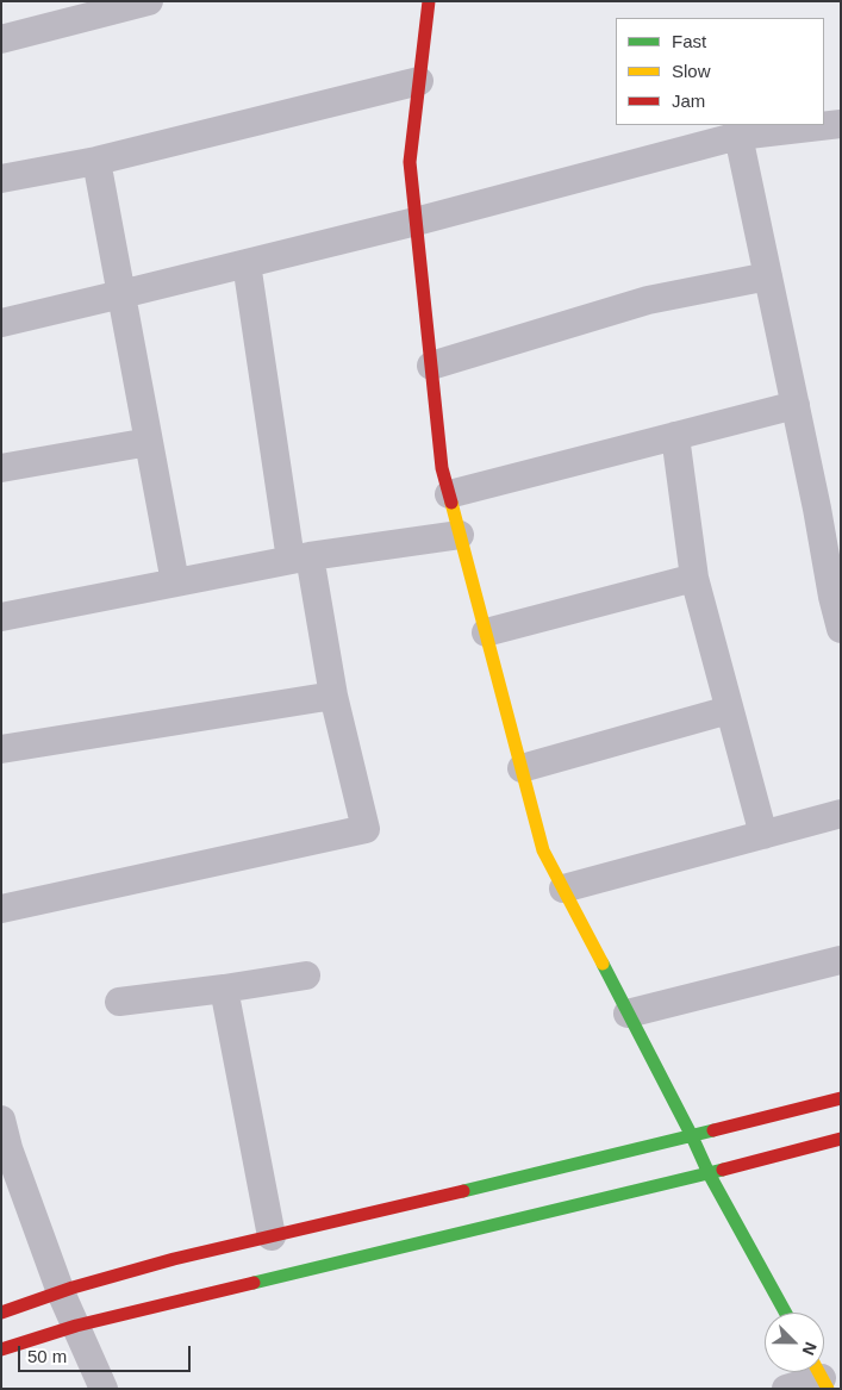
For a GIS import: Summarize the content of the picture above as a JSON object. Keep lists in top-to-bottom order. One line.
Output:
{"legend":["Fast","Slow","Jam"],"scale_bar":"50 m","north":"bottom right"}
